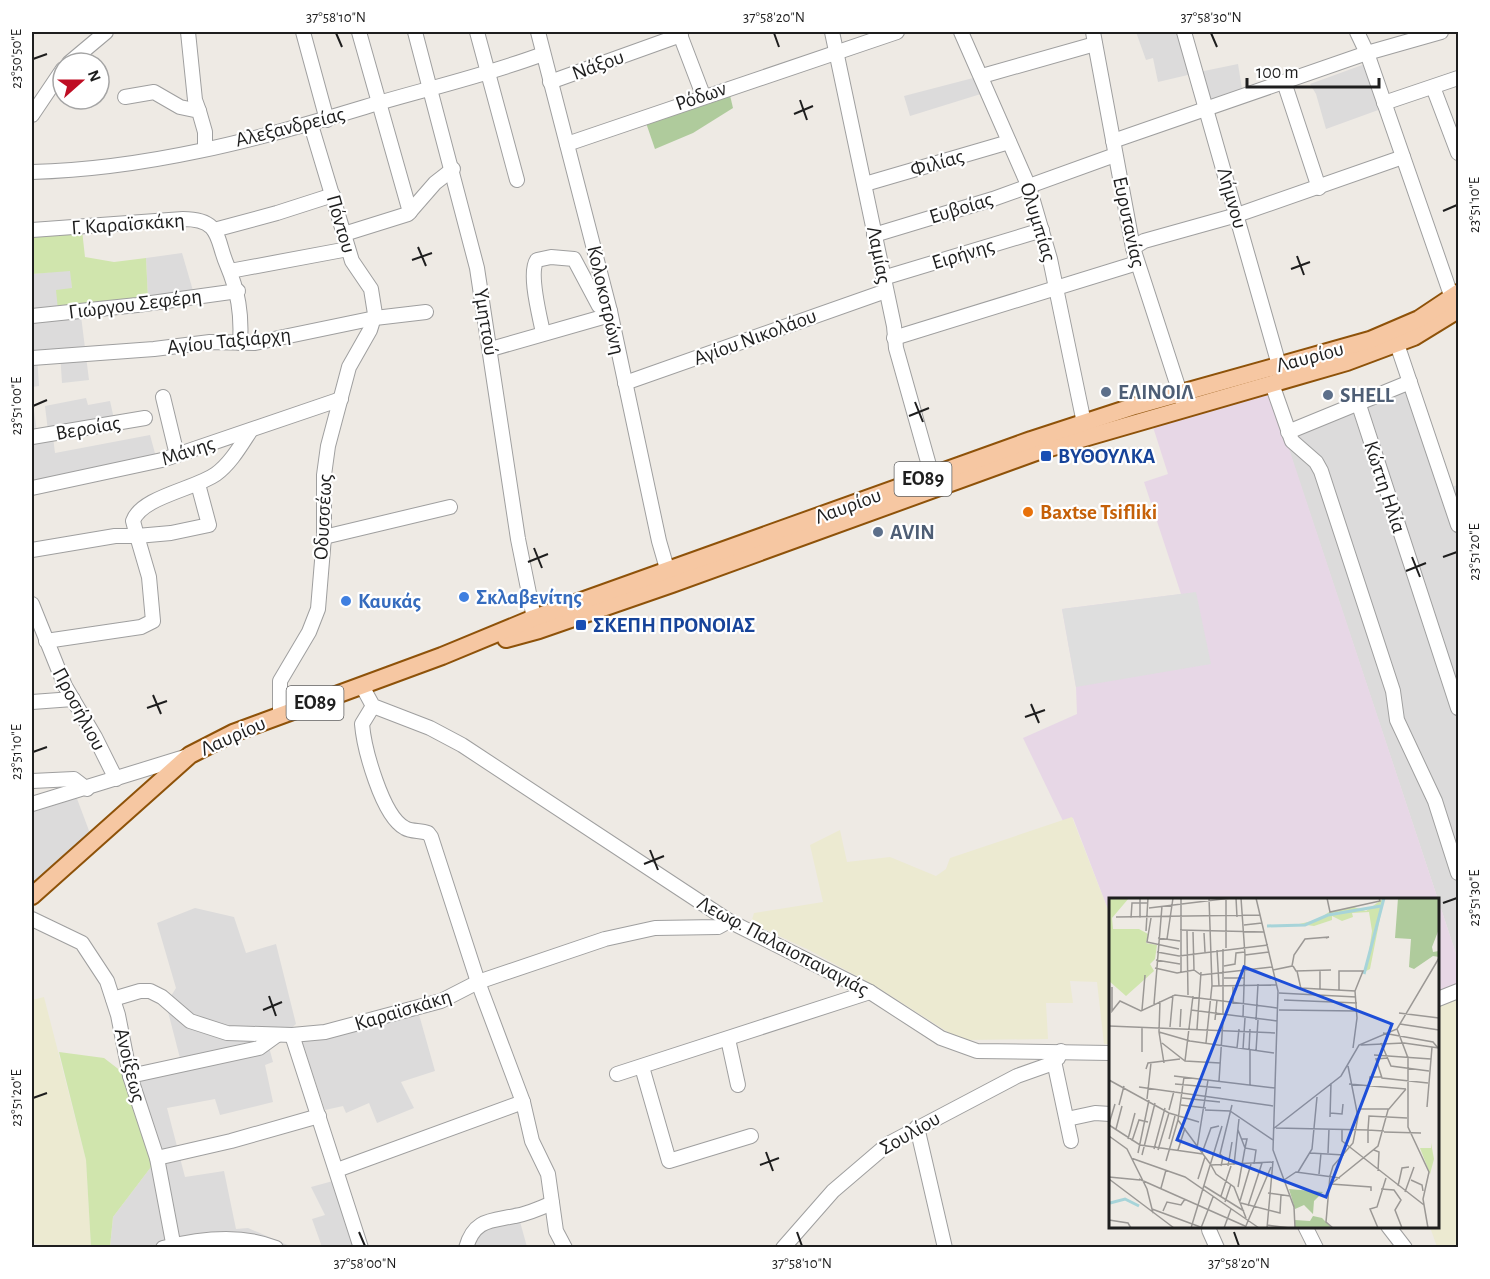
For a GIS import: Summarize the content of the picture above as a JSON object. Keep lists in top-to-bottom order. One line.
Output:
{"streets":{"main road":["Λαυρίου","ΕΟ89"],"street":["Νάξου","Ρόδων","Αλεξανδρείας","Φιλίας","Λήμνου","Ευβοίας","Ολυμπίας","Ευρυτανίας","Γ. Καραϊσκάκη","Πόντου","Ειρήνης","Λαμίας","Κολοκοτρώνη","Γιώργου Σεφέρη","Υμηττού","Αγίου Νικολάου","Αγίου Ταξιάρχη","Βεροίας","Μάνης","Κώττη Ηλία","Οδυσσέως","Προσήλιου","Λεωφ. Παλαιοπαναγιάς","Καραϊσκάκη","Ανοίξεως","Σουλίου"]},"crossings":[["Νάξου","Κολοκοτρώνη"],["Ρόδων","Λαμίας"],["Ρόδων","Κολοκοτρώνη"],["Αλεξανδρείας","Πόντου"],["Αλεξανδρείας","Κολοκοτρώνη"],["Αλεξανδρείας","Υμηττού"],["Φιλίας","Ολυμπίας"],["Φιλίας","Λαμίας"],["Λήμνου","Ευβοίας"],["Λήμνου","Λαυρίου"],["Ευβοίας","Ολυμπίας"],["Ευβοίας","Ευρυτανίας"],["Ευβοίας","Λαμίας"],["Ολυμπίας","Ειρήνης"],["Ολυμπίας","Λαυρίου"],["Ευρυτανίας","Λαυρίου"],["Γ. Καραϊσκάκη","Γιώργου Σεφέρη"],["Γ. Καραϊσκάκη","Αγίου Ταξιάρχη"],["Πόντου","Αγίου Ταξιάρχη"],["Πόντου","Οδυσσέως"],["Ειρήνης","Λαμίας"],["Ειρήνης","Αγίου Νικολάου"],["Λαμίας","Αγίου Νικολάου"],["Λαμίας","Λαυρίου"],["Κολοκοτρώνη","Αγίου Νικολάου"],["Κολοκοτρώνη","Λαυρίου"],["Υμηττού","Λαυρίου"],["Αγίου Ταξιάρχη","Οδυσσέως"],["Λαυρίου","Οδυσσέως"],["Μάνης","Οδυσσέως"],["Λεωφ. Παλαιοπαναγιάς","Καραϊσκάκη"],["Λεωφ. Παλαιοπαναγιάς","Σουλίου"],["Καραϊσκάκη","Ανοίξεως"]],"places":{"other":["ΕΛΙΝΟΙΛ","SHELL","Baxtse Tsifliki","AVIN","Σκλαβενίτης","Καυκάς"],"transit":["ΒΥΘΟΥΛΚΑ","ΣΚΕΠΗ ΠΡΟΝΟΙΑΣ"]},"scale_bar":"100 m","north":"right","coordinates":["37°58'10\"N","37°58'20\"N","37°58'30\"N","23°50'50\"E","23°51'10\"E","23°51'00\"E","23°51'20\"E","23°51'30\"E","37°58'00\"N"]}
